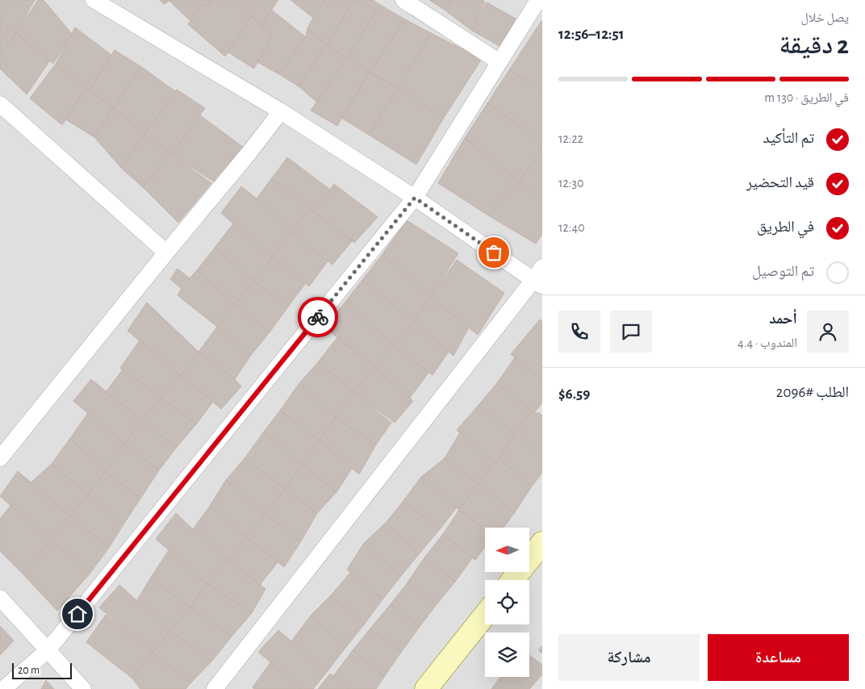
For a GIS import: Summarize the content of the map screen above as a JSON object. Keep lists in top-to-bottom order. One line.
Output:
{"scale_bar":"20 m","north":"left","page":{"heading":["2 دقيقة","يصل خلال","12:51–12:56"],"panel":["أحمد","المندوب · 4.4","الطلب #2096","$6.59"],"bar":"في الطريق · 130 m","list":[["تم التأكيد","12:22"],["قيد التحضير","12:30"],["في الطريق","12:40"],"تم التوصيل"],"buttons":["مساعدة","مشاركة"],"scale":"20 m"}}
